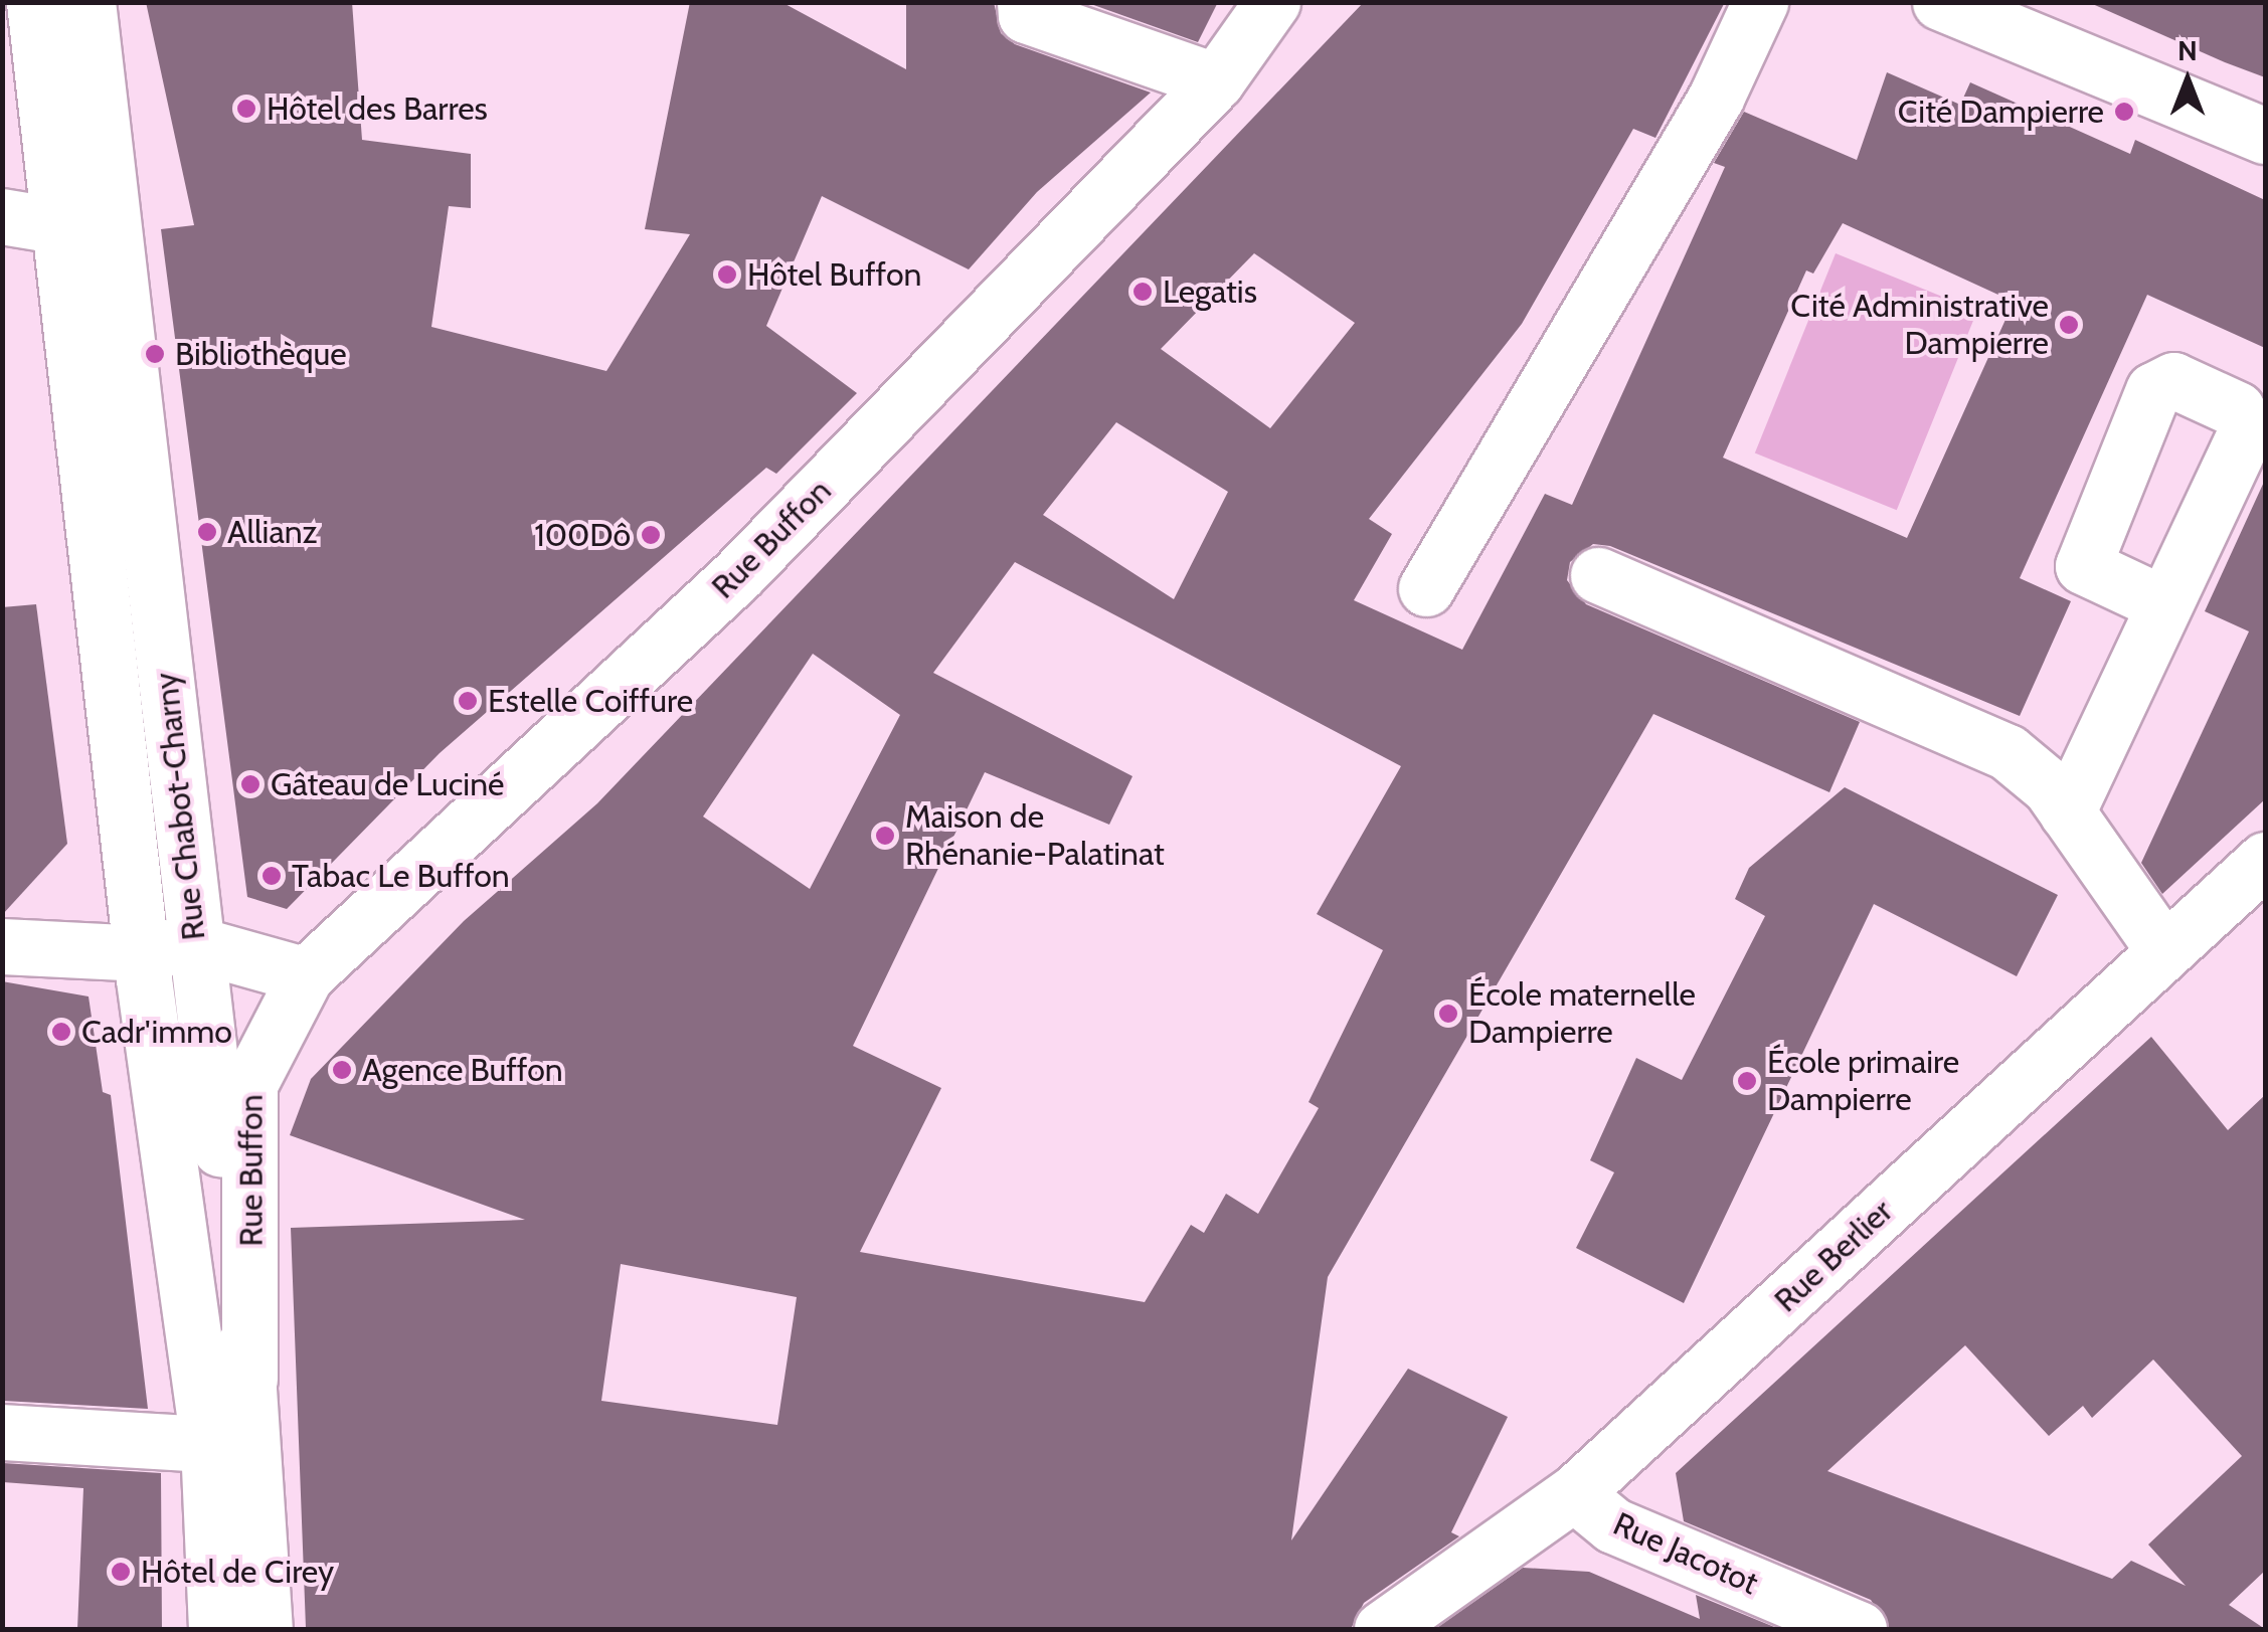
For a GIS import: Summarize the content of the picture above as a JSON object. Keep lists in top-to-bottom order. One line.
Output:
{"streets":{"street":["Rue Buffon","Rue Chabot-Charny","Rue Berlier","Rue Jacotot"]},"crossings":[["Rue Buffon","Rue Chabot-Charny"],["Rue Berlier","Rue Jacotot"]],"places":["Hôtel des Barres","Cité Dampierre","Hôtel Buffon","Legatis","Cité Administrative Dampierre","Bibliothèque","Allianz","100Dô","Estelle Coiffure","Gâteau de Luciné","Maison de Rhénanie-Palatinat","Tabac Le Buffon","École maternelle Dampierre","Cadr'immo","Agence Buffon","École primaire Dampierre","Hôtel de Cirey"],"north":"top"}
